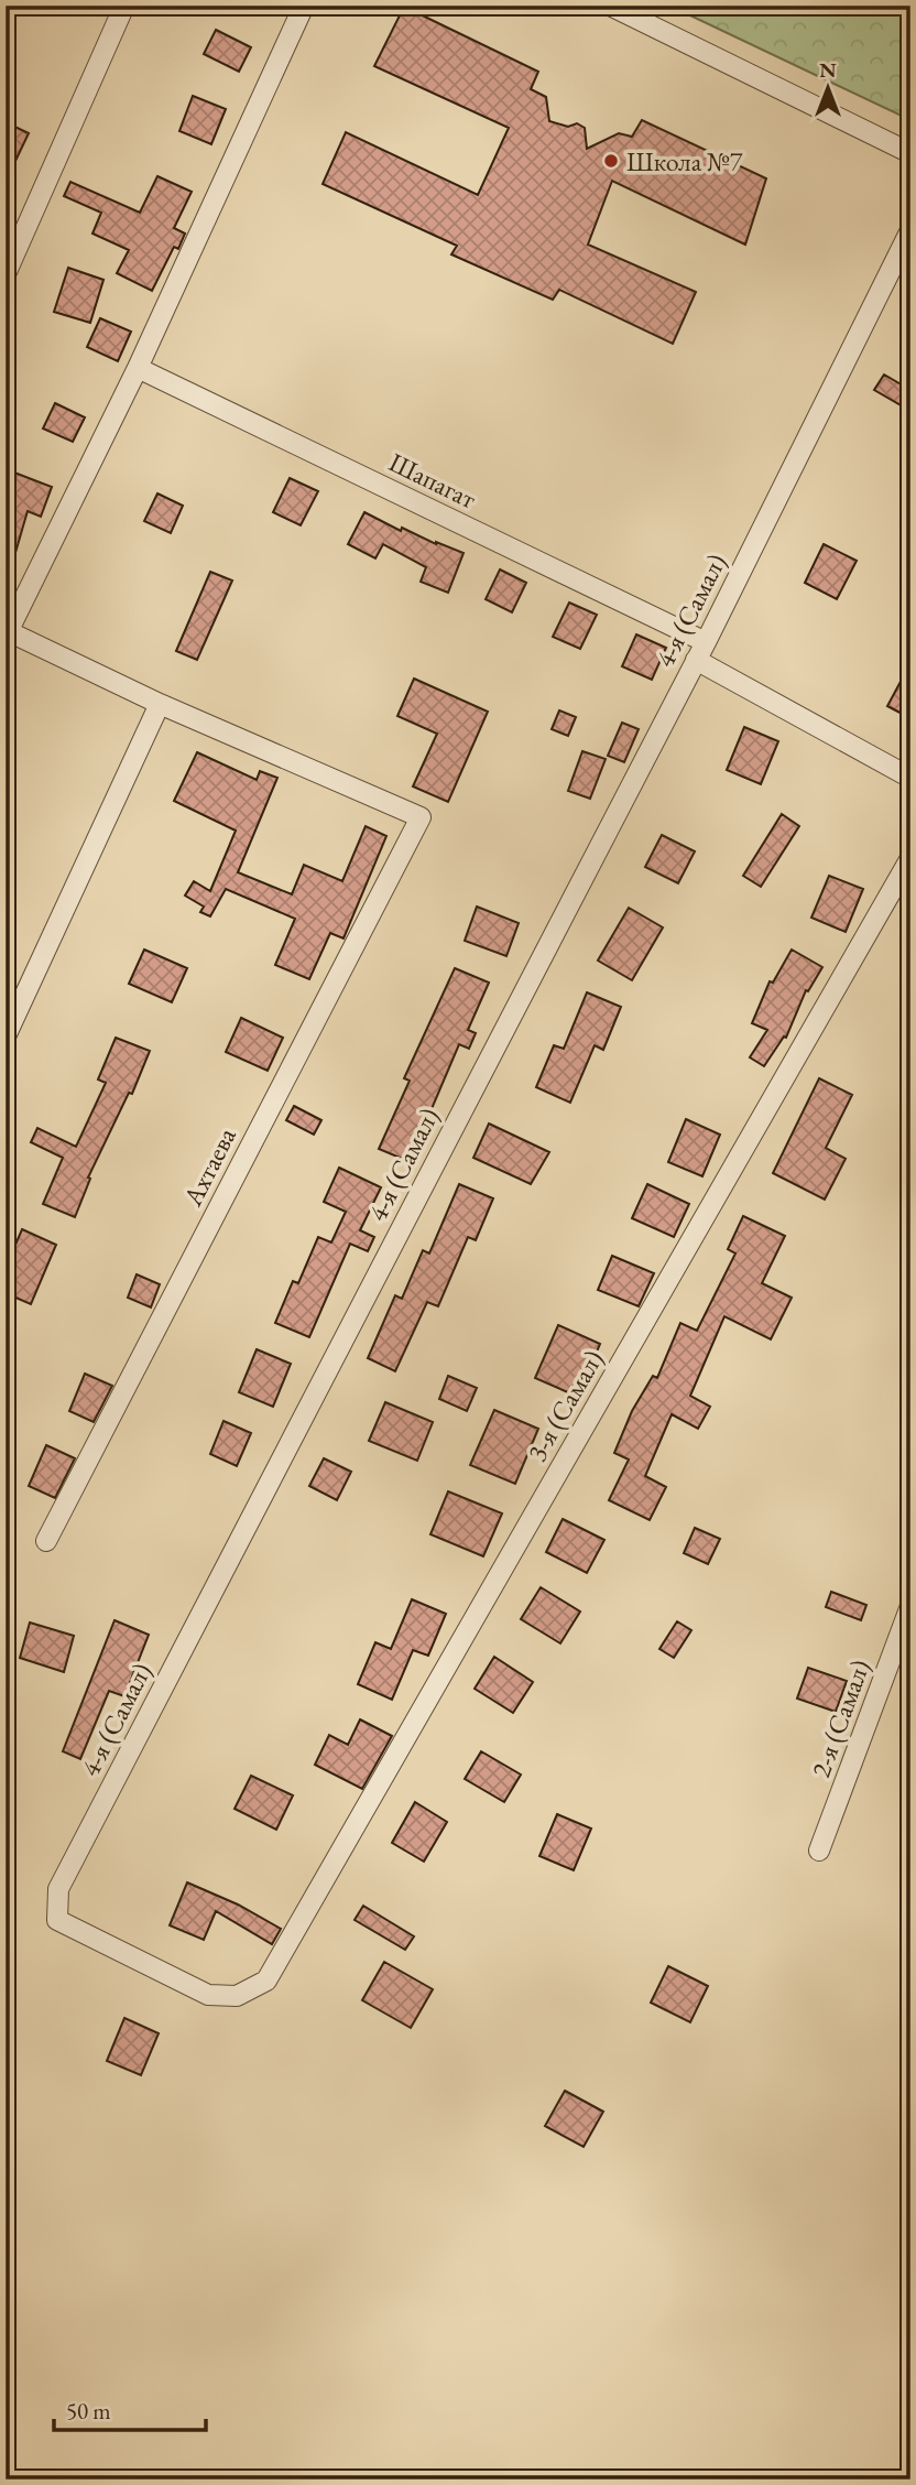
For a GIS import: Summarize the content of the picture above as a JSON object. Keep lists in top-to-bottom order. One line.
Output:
{"streets":{"street":["Шапагат","4-я (Самал)","Ахтаева","3-я (Самал)","2-я (Самал)"]},"crossings":[["Шапагат","4-я (Самал)"],["4-я (Самал)","3-я (Самал)"]],"places":["Школа №7"],"scale_bar":"50 m","north":"top"}
